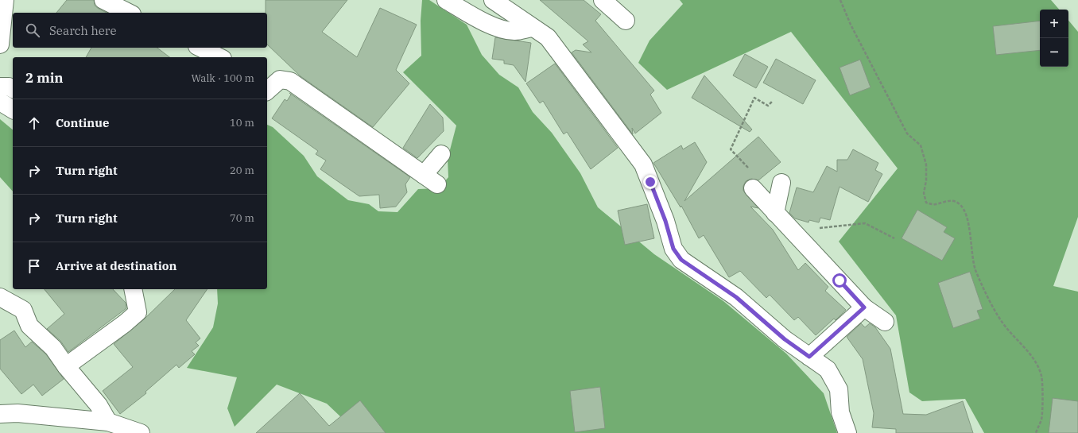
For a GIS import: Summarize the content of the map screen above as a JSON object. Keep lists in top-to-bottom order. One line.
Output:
{"page":{"map_buttons":["+","−"],"search":"Search here","heading":["2 min","Walk · 100 m"],"list":[["Continue","10 m"],["Turn right","20 m"],["Turn right","70 m"],"Arrive at destination"]}}
